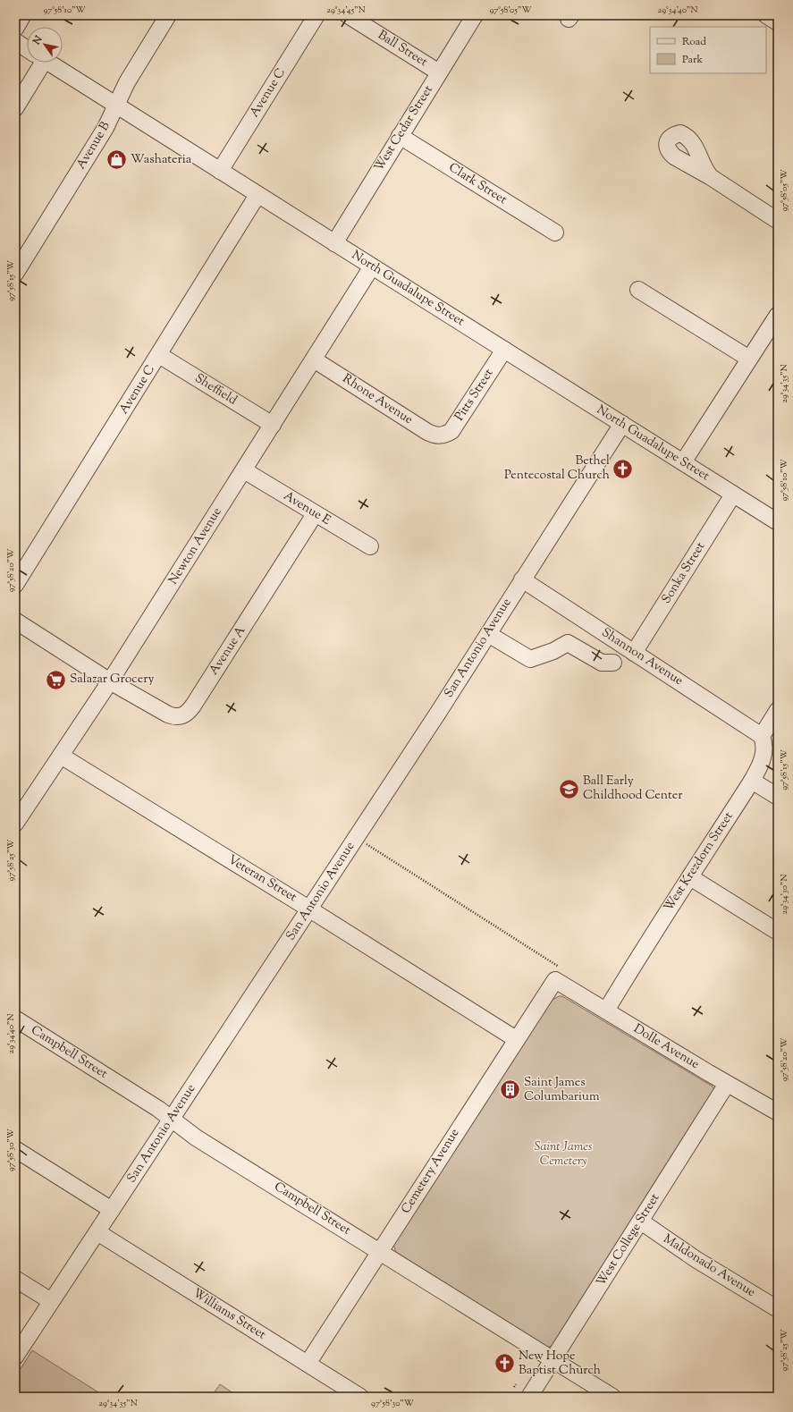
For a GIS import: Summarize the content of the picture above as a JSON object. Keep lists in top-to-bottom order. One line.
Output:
{"streets":{"street":["Ball Street","Avenue C","West Cedar Street","Avenue B","Clark Street","North Guadalupe Street","Sheffield","Pitts Street","Rhone Avenue","Avenue E","Newton Avenue","Sonka Street","San Antonio Avenue","Avenue A","Shannon Avenue","West Krezdorn Street","Veteran Street","Dolle Avenue","Campbell Street","Cemetery Avenue","West College Street","Maldonado Avenue","Williams Street"]},"crossings":[["Ball Street","West Cedar Street"],["Avenue C","North Guadalupe Street"],["Avenue C","Sheffield"],["West Cedar Street","Clark Street"],["West Cedar Street","North Guadalupe Street"],["Avenue B","North Guadalupe Street"],["North Guadalupe Street","Pitts Street"],["North Guadalupe Street","Newton Avenue"],["North Guadalupe Street","Sonka Street"],["North Guadalupe Street","San Antonio Avenue"],["Sheffield","Newton Avenue"],["Pitts Street","Rhone Avenue"],["Rhone Avenue","Newton Avenue"],["Avenue E","Newton Avenue"],["Avenue E","Avenue A"],["Newton Avenue","Avenue A"],["Newton Avenue","Veteran Street"],["Sonka Street","Shannon Avenue"],["San Antonio Avenue","Shannon Avenue"],["San Antonio Avenue","Veteran Street"],["San Antonio Avenue","Campbell Street"],["San Antonio Avenue","Williams Street"],["Shannon Avenue","West Krezdorn Street"],["West Krezdorn Street","Dolle Avenue"],["Veteran Street","Cemetery Avenue"],["Dolle Avenue","Cemetery Avenue"],["Dolle Avenue","West College Street"],["Campbell Street","Cemetery Avenue"],["Campbell Street","West College Street"],["Cemetery Avenue","Williams Street"],["West College Street","Maldonado Avenue"]],"parks":["Saint James Cemetery"],"places":{"shop":["Washateria"],"church":["Bethel Pentecostal Church","New Hope Baptist Church"],"supermarket":["Salazar Grocery"],"school or university":["Ball Early Childhood Center"],"building":["Saint James Columbarium"]},"legend":["Road","Park"],"north":"top left","coordinates":["97°58'10\"W","29°34'45\"N","97°58'05\"W","29°34'40\"N","97°58'15\"W","29°34'35\"N","97°58'20\"W","97°58'25\"W","29°34'30\"N","97°58'30\"W"]}
